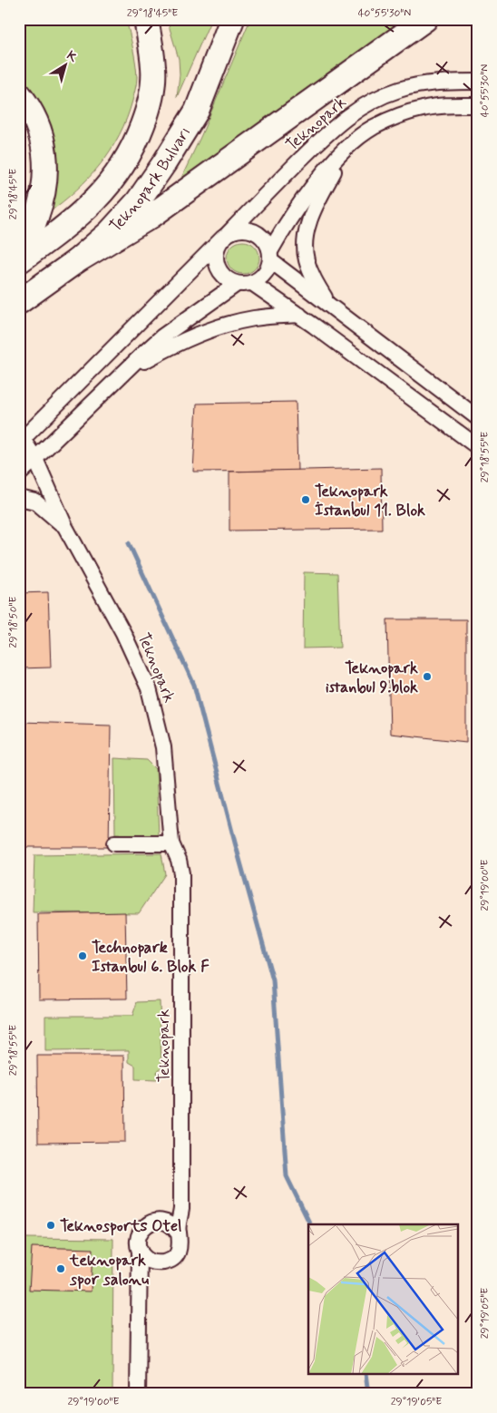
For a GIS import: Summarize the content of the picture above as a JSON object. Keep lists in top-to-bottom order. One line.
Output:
{"streets":{"highway":["Teknopark Bulvarı"],"street":["Teknopark"]},"places":["Teknopark İstanbul 11. Blok","Teknopark istanbul 9.blok","Technopark Istanbul 6. Blok F","Teknosports Otel","teknopark spor salonu"],"north":"top right","coordinates":["29°18'45\"E","40°55'30\"N","29°18'55\"E","29°18'50\"E","29°19'00\"E","29°19'05\"E"]}
